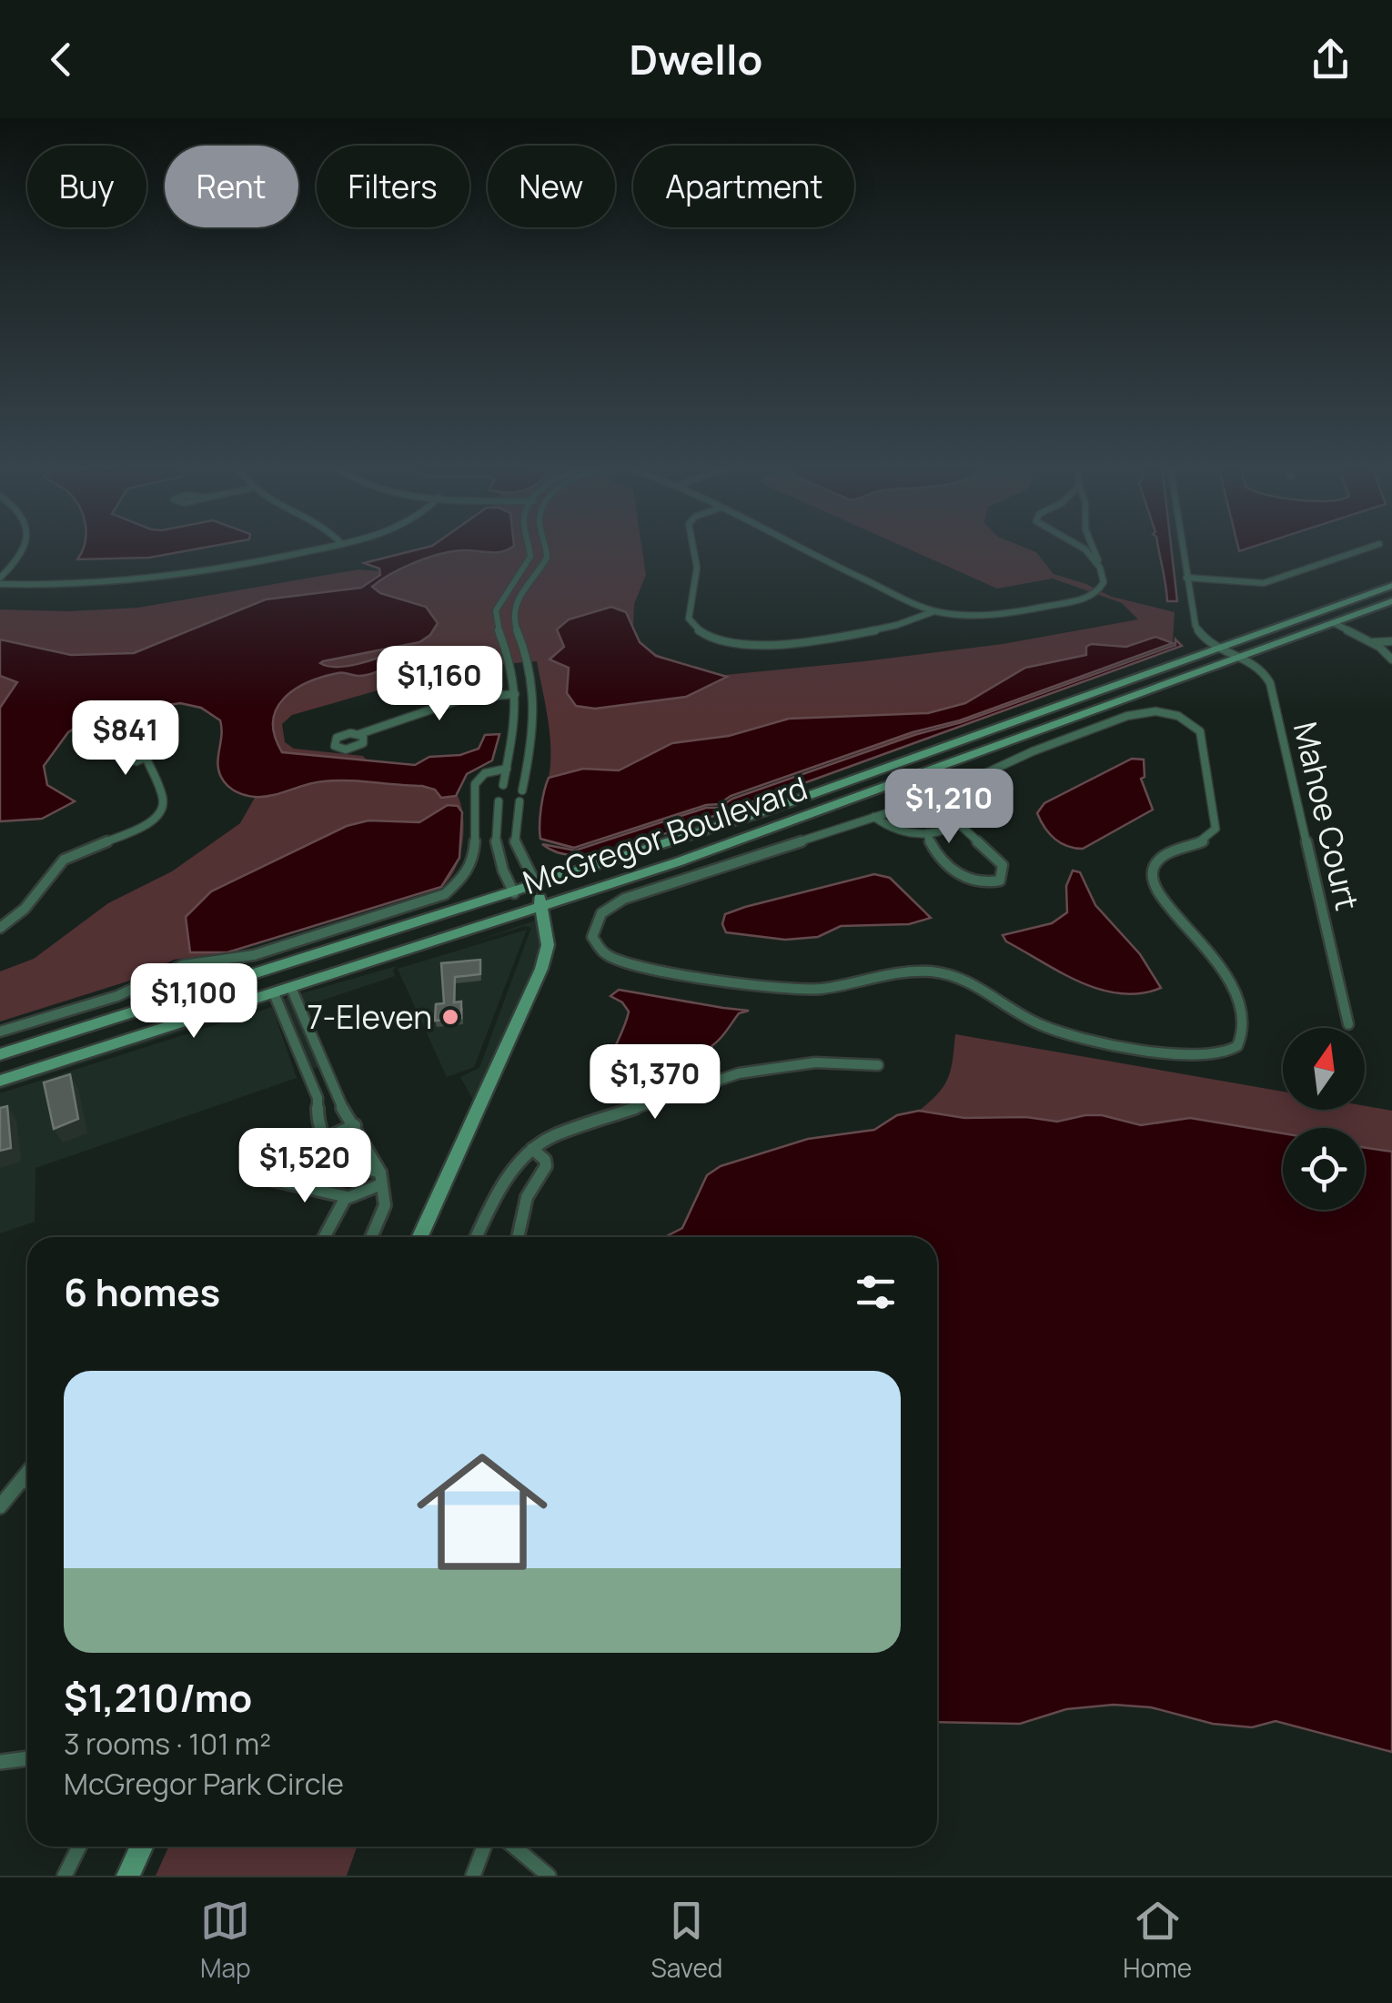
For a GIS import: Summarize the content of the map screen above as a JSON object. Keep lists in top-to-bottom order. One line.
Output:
{"streets":{"main road":["McGregor Boulevard"],"street":["Mahoe Court"]},"crossings":[["Mahoe Court","McGregor Boulevard"]],"places":["7-Eleven"],"north":"top","page":{"header":"Dwello","chip":["Buy","Rent","Filters","New","Apartment"],"price":["$1,160","$841","$1,210","$1,100","$1,370","$1,520"],"heading":"6 homes","list":[{"name":"$1,210/mo","note":"3 rooms · 101 m² · McGregor Park Circle"}],"tabs":["Map","Saved","Home"]}}
